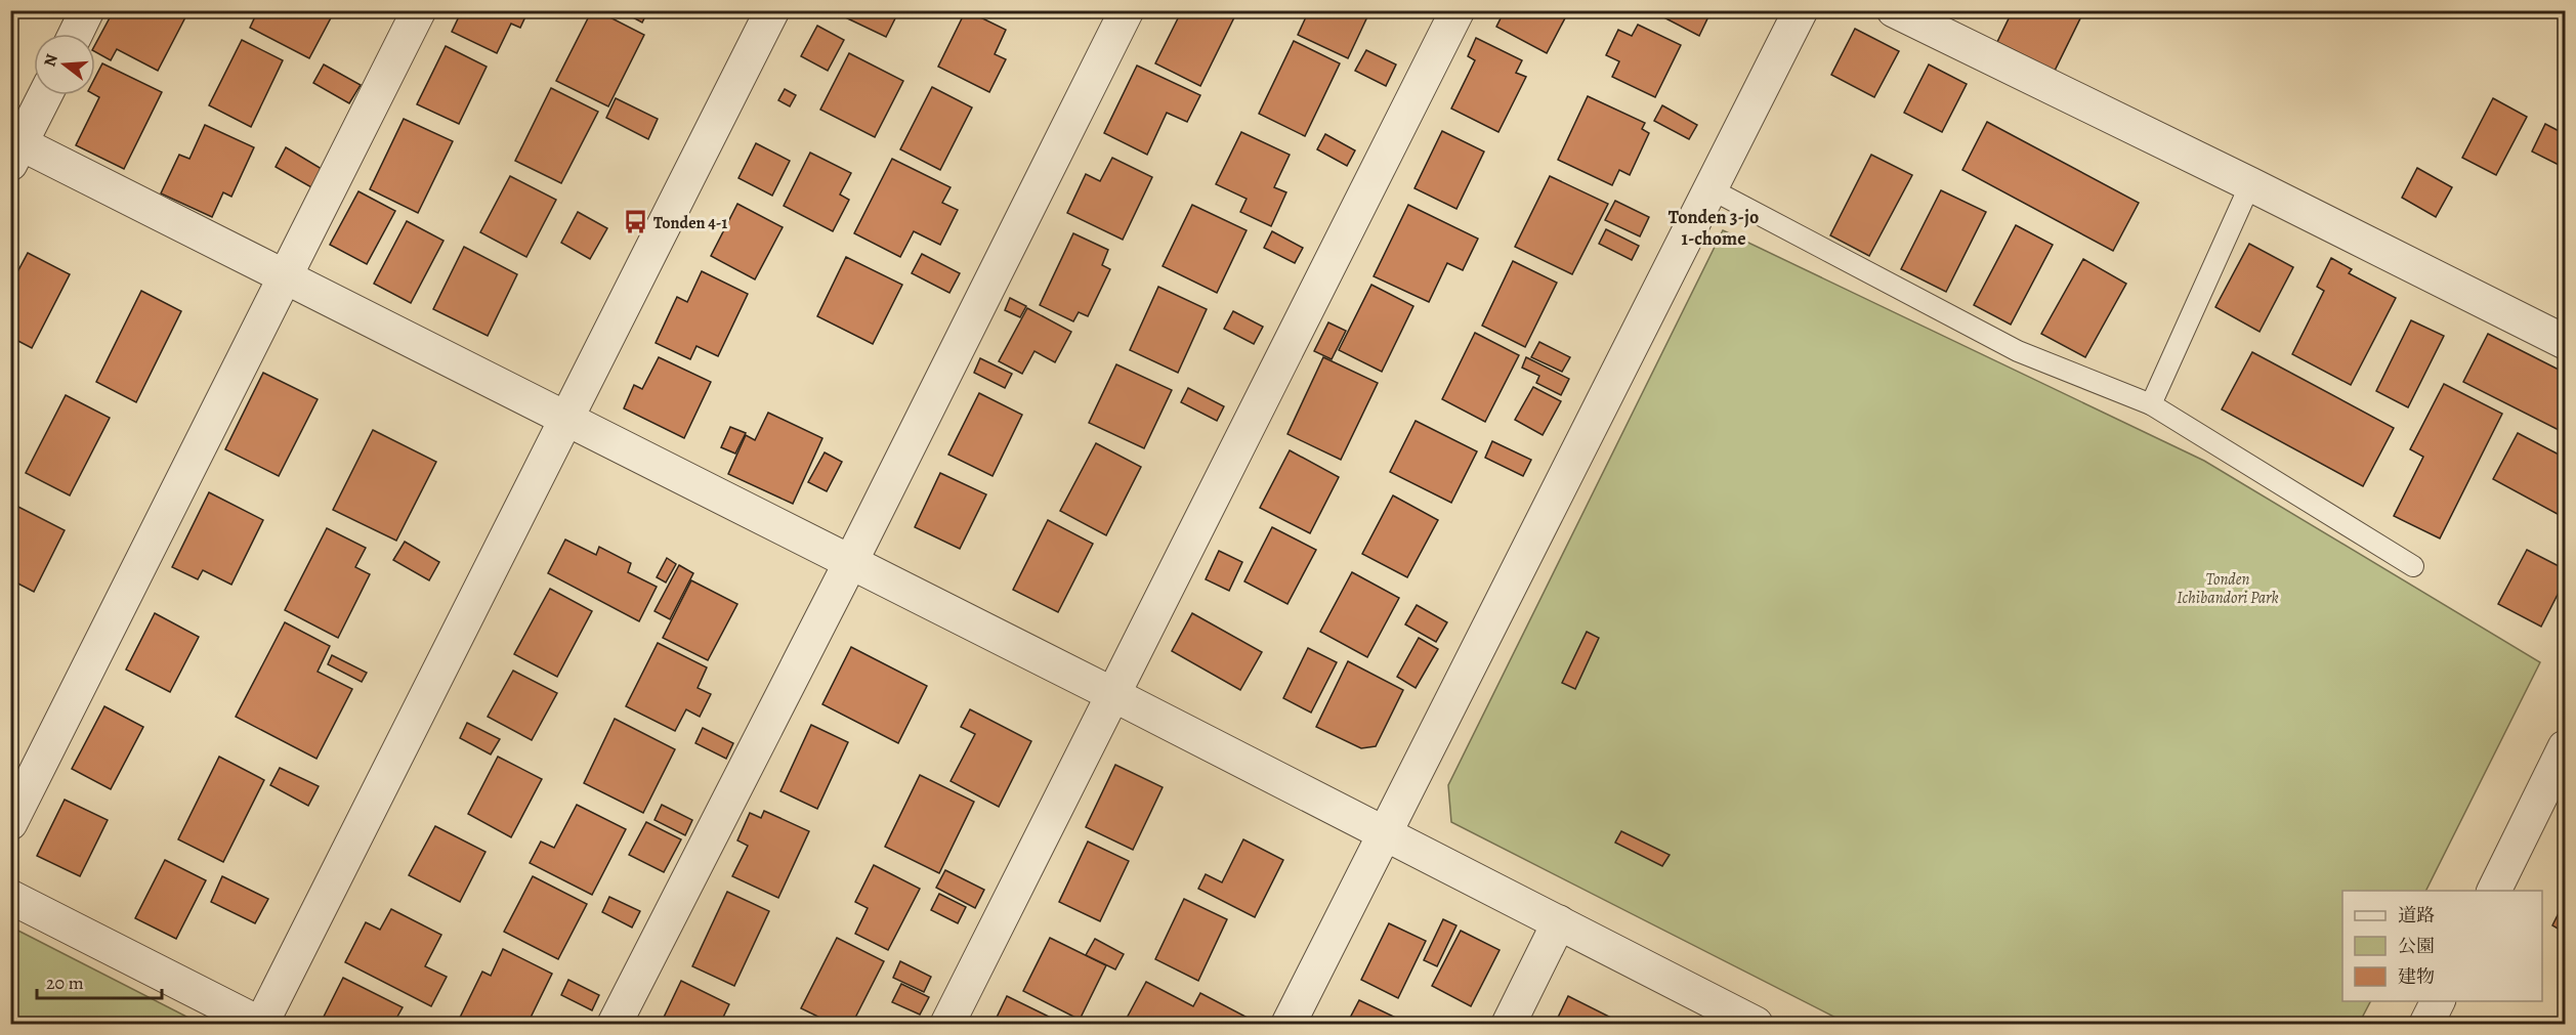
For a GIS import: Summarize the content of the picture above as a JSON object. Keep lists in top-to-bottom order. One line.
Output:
{"districts":["Tonden 3-jo 1-chome"],"parks":["Tonden Ichibandori Park"],"places":{"bus stop":["Tonden 4-1"]},"legend":["道路","公園","建物"],"scale_bar":"20 m","north":"left"}
